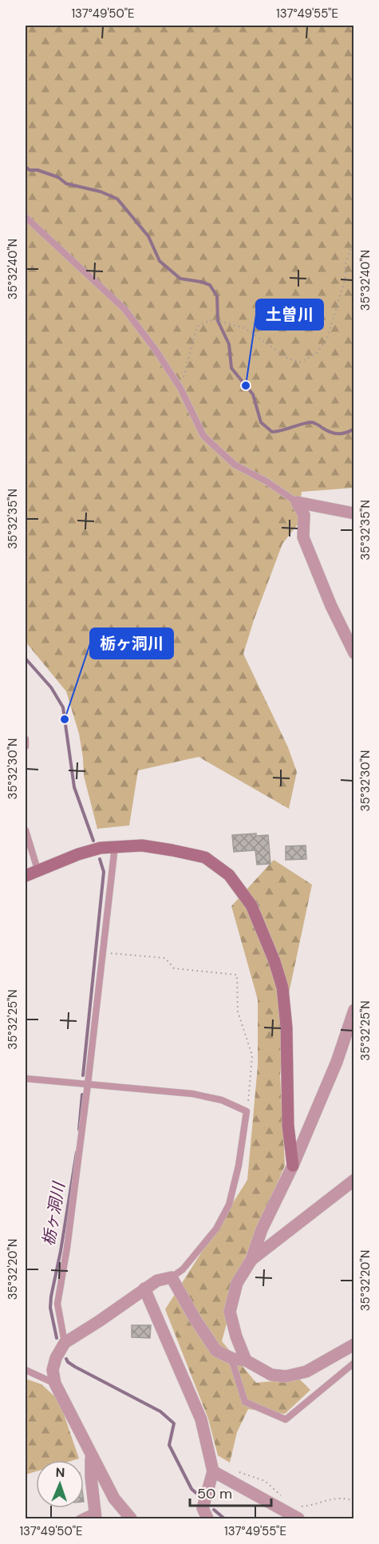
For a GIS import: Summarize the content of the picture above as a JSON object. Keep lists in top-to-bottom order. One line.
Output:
{"water":["栃ヶ洞川"],"places":["土曽川","栃ヶ洞川"],"scale_bar":"50 m","north":"top","coordinates":["137°49'50\"E","137°49'55\"E","35°32'40\"N","35°32'35\"N","35°32'30\"N","35°32'25\"N","35°32'20\"N"]}
